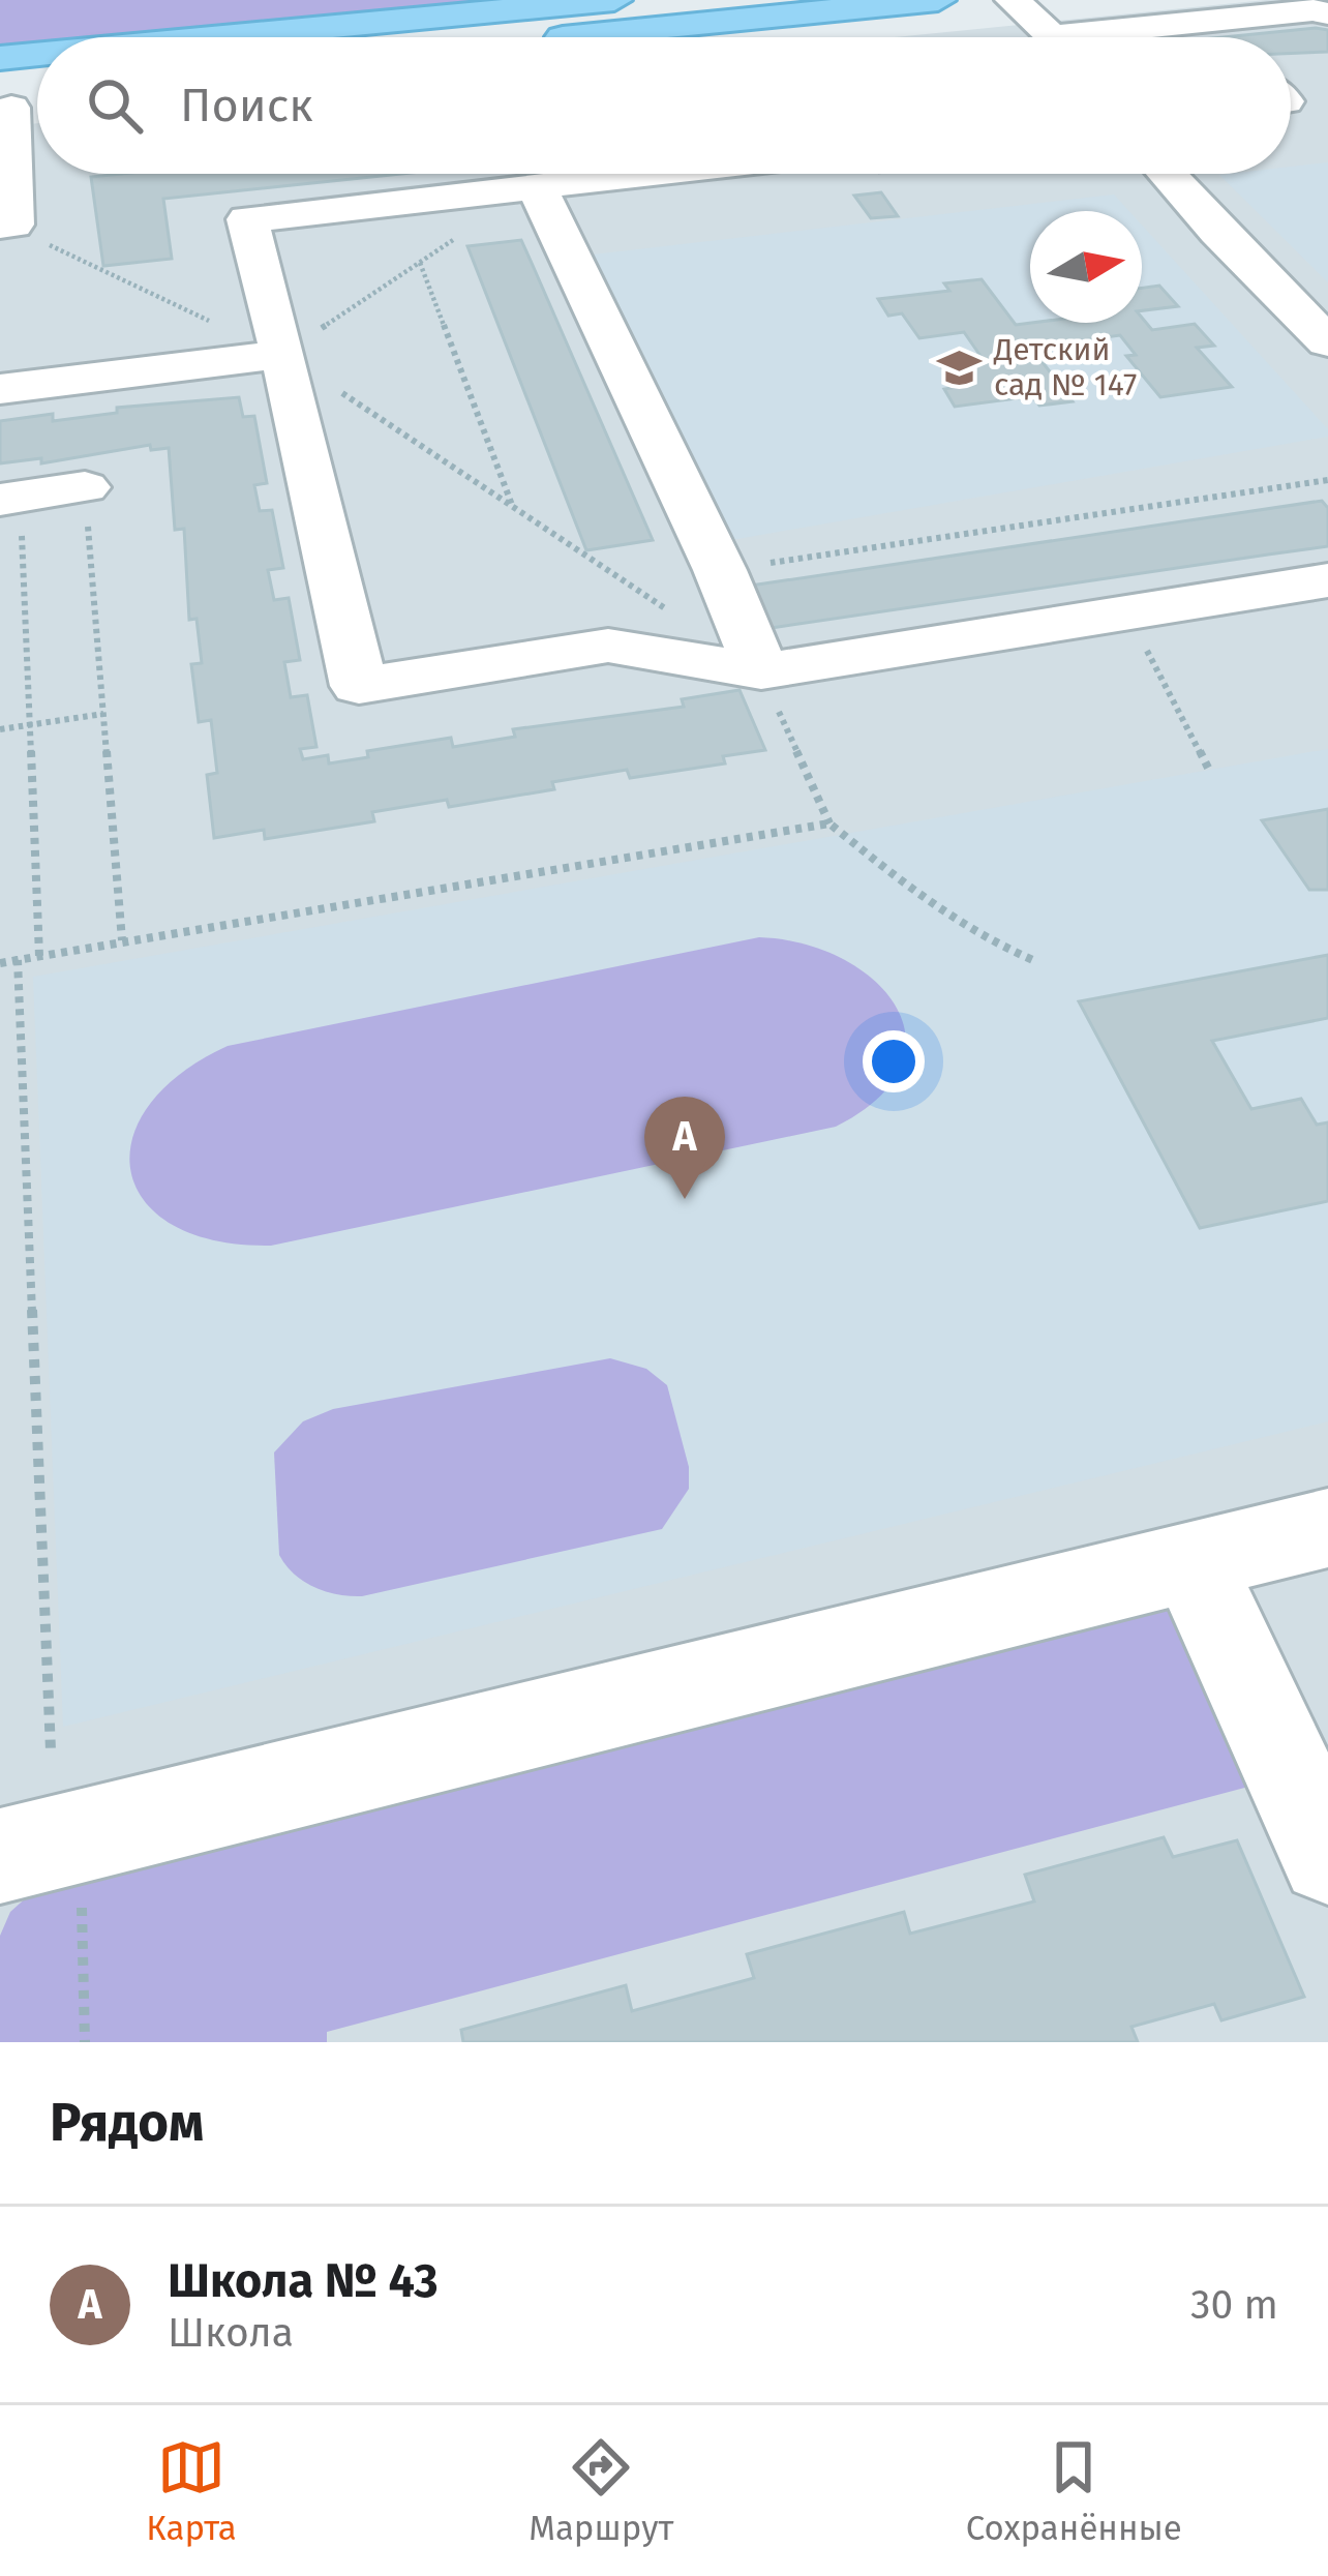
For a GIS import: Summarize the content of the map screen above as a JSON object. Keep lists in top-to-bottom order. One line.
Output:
{"places":{"school or university":["Детский сад № 147"]},"north":"right","page":{"search":"Поиск","pins":"A","heading":"Рядом","list":[{"mark":"A","name":"Школа № 43","note":"Школа","value":"30 m"}],"nav":["Карта","Маршрут","Сохранённые"]}}
